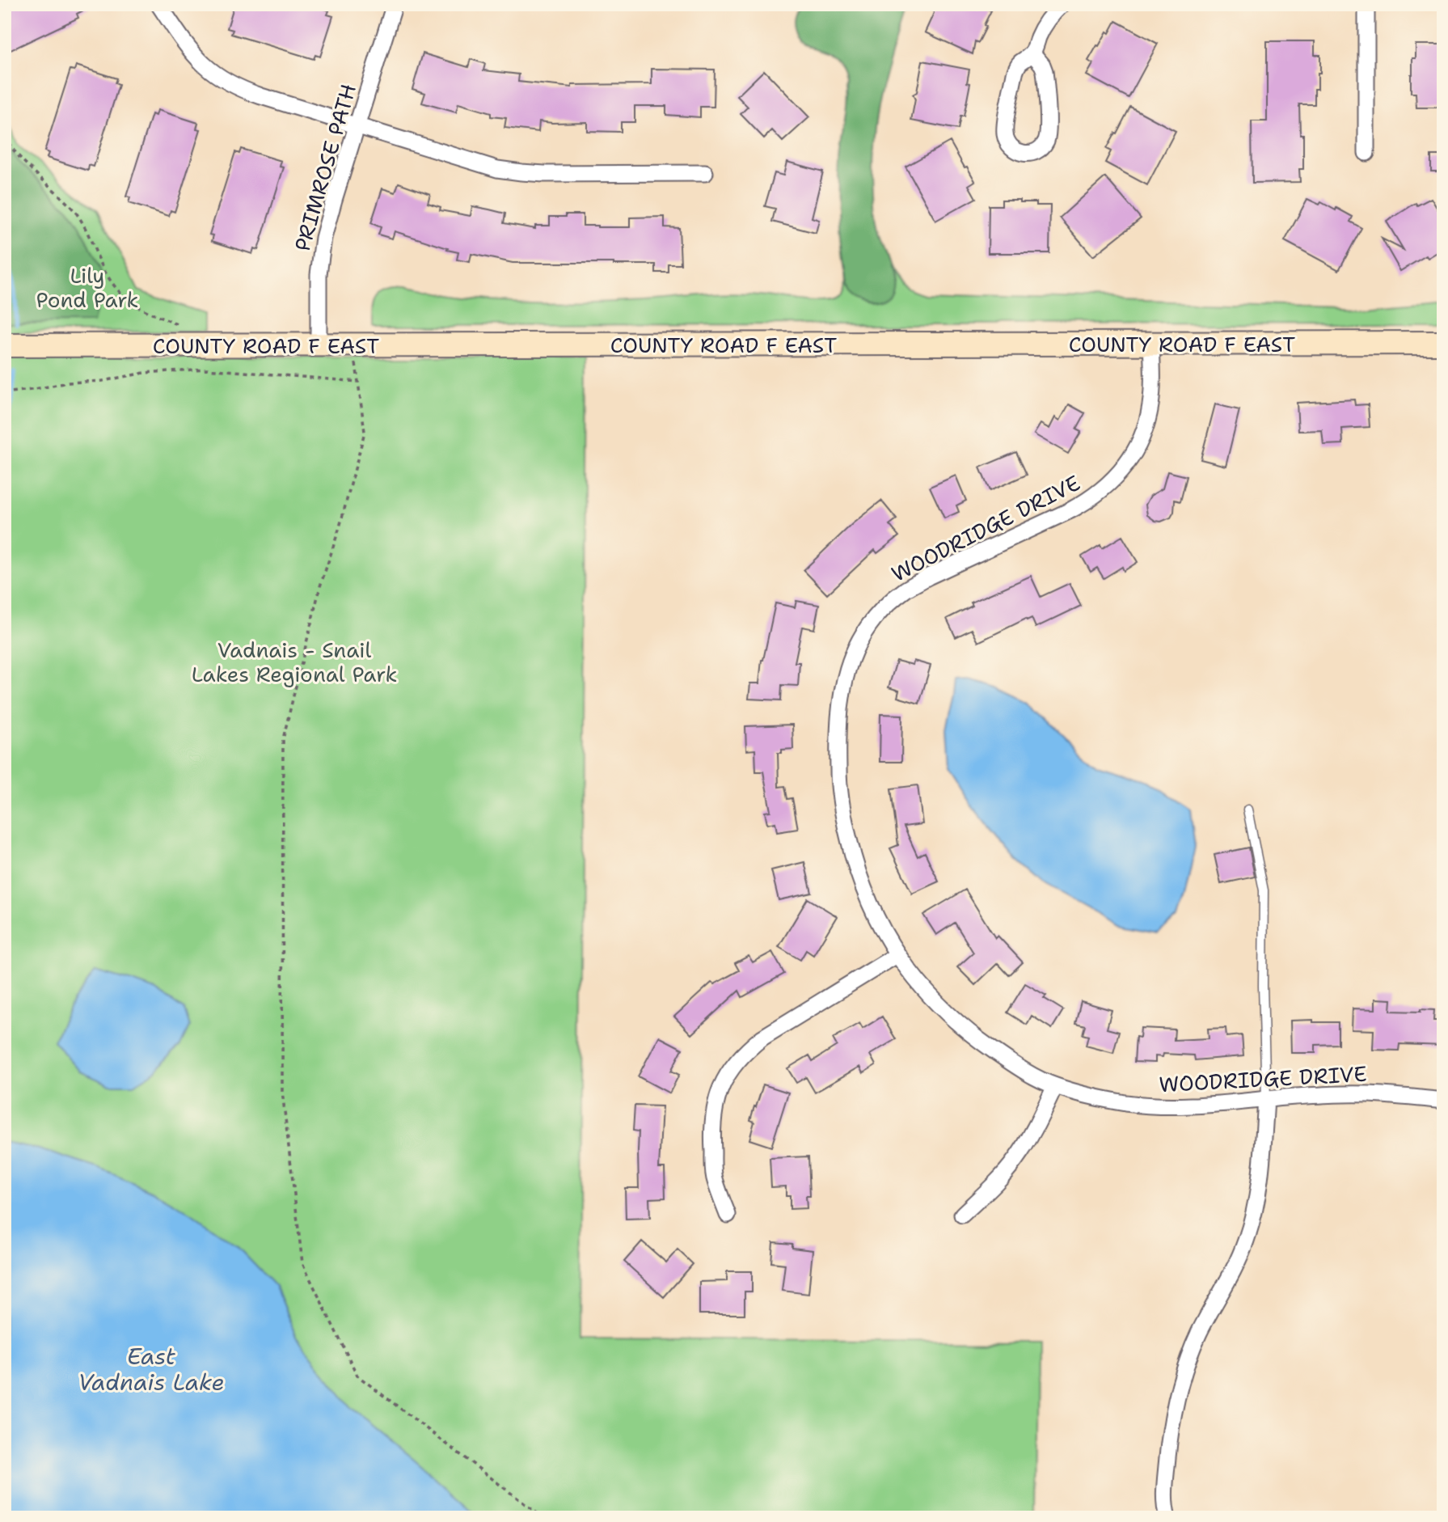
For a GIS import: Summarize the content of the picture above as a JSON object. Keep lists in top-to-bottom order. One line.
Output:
{"streets":{"street":["PRIMROSE PATH","COUNTY ROAD F EAST","WOODRIDGE DRIVE"]},"crossings":[["PRIMROSE PATH","COUNTY ROAD F EAST"],["COUNTY ROAD F EAST","WOODRIDGE DRIVE"]],"water":["East Vadnais Lake"],"parks":["Lily Pond Park","Vadnais - Snail Lakes Regional Park"]}
